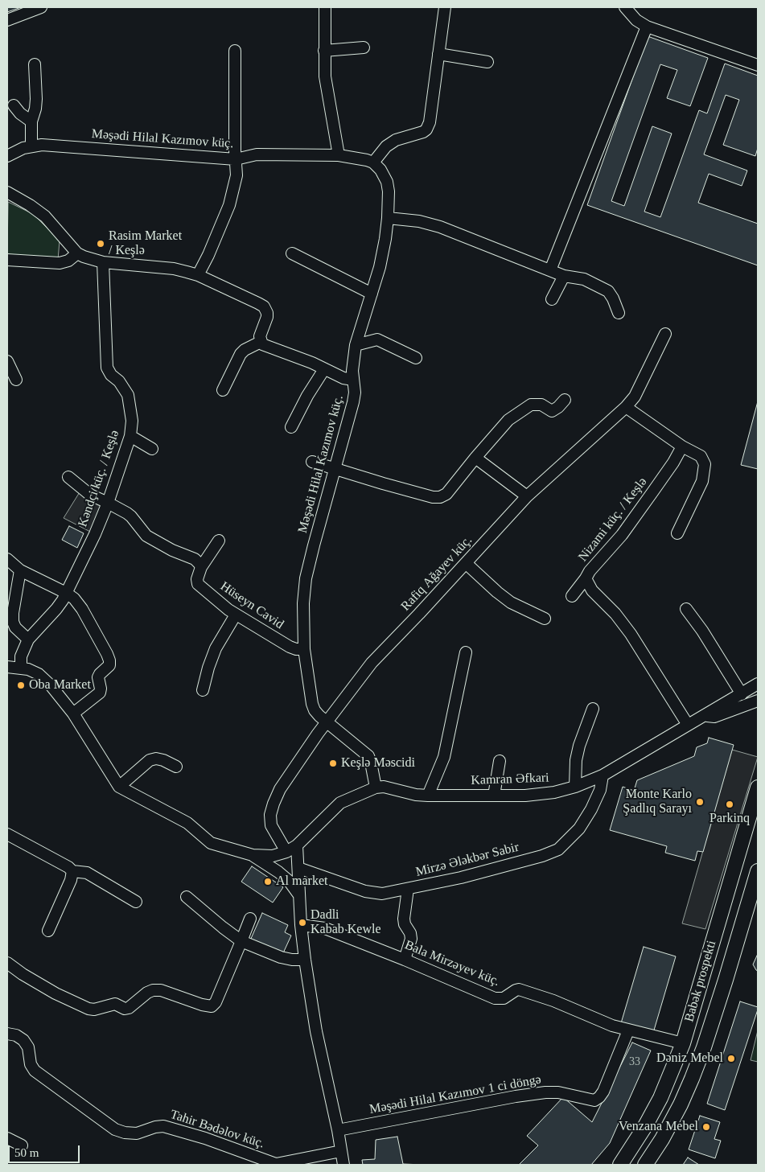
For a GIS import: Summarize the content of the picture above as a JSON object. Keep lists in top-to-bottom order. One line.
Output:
{"streets":{"main road":["Babək prospekti"],"street":["Məşədi Hilal Kazımov küç.","Kəndçi küç. / Keşlə","Nizami küç. / Keşlə","Rafiq Ağayev küç.","Hüseyn Cavid","Kamran Əfkari","Mirzə Ələkbər Sabir","Bala Mirzəyev küç.","Məşədi Hilal Kazımov 1 ci döngə","Tahir Bədəlov küç."]},"crossings":[["Məşədi Hilal Kazımov küç.","Rafiq Ağayev küç."],["Məşədi Hilal Kazımov küç.","Hüseyn Cavid"],["Məşədi Hilal Kazımov küç.","Kamran Əfkari"],["Nizami küç. / Keşlə","Kamran Əfkari"],["Kamran Əfkari","Mirzə Ələkbər Sabir"],["Bala Mirzəyev küç.","Babək prospekti"],["Bala Mirzəyev küç.","Məşədi Hilal Kazımov 1 ci döngə"]],"places":["Rasim Market / Keşlə","Oba Market","Keşlə Məscidi","Monte Karlo Şadlıq Sarayı","Parkinq","Al market","Dadli Kabab Kewle","Dəniz Mebel","Venzana Mebel"],"house_numbers":["33"],"scale_bar":"50 m"}
